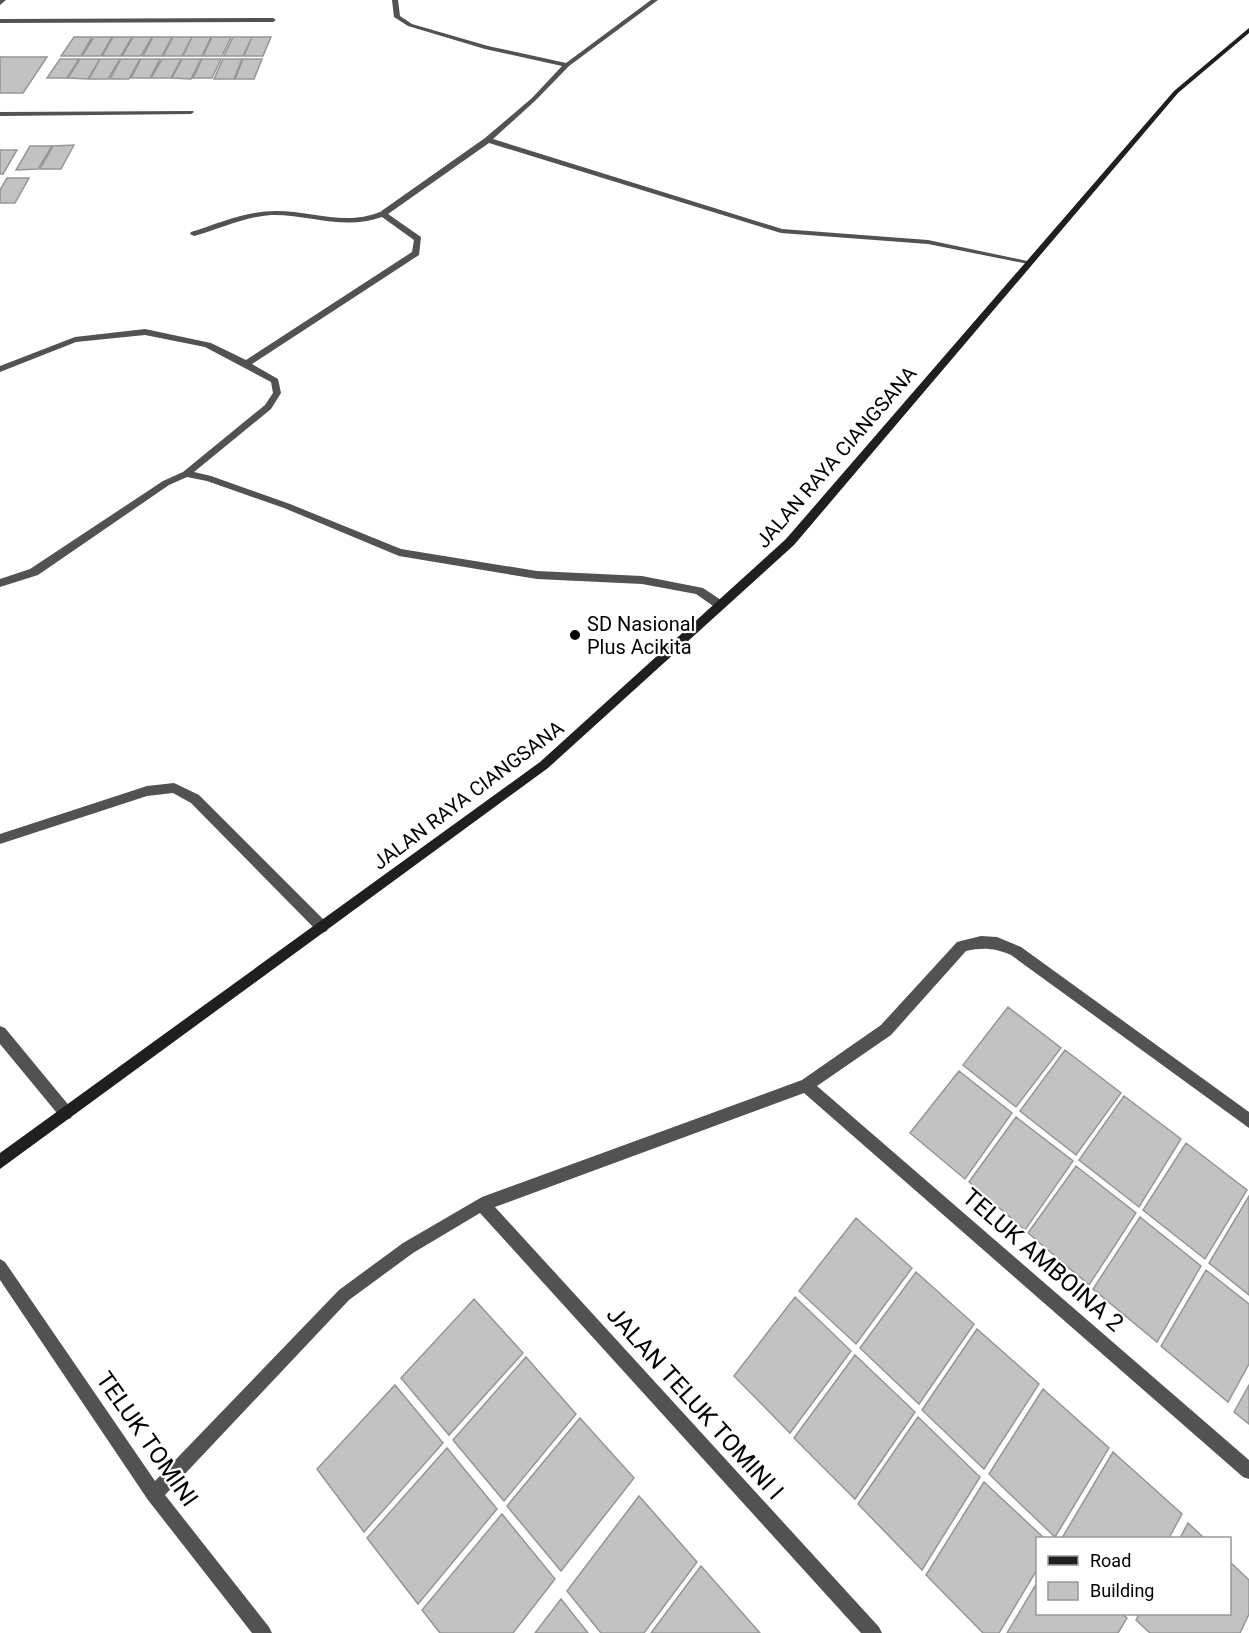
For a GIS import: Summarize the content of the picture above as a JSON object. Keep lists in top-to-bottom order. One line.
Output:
{"streets":{"main road":["JALAN RAYA CIANGSANA"],"street":["TELUK AMBOINA 2","JALAN TELUK TOMINI I","TELUK TOMINI"]},"places":["SD Nasional Plus Acikita"],"legend":["Road","Building"]}
